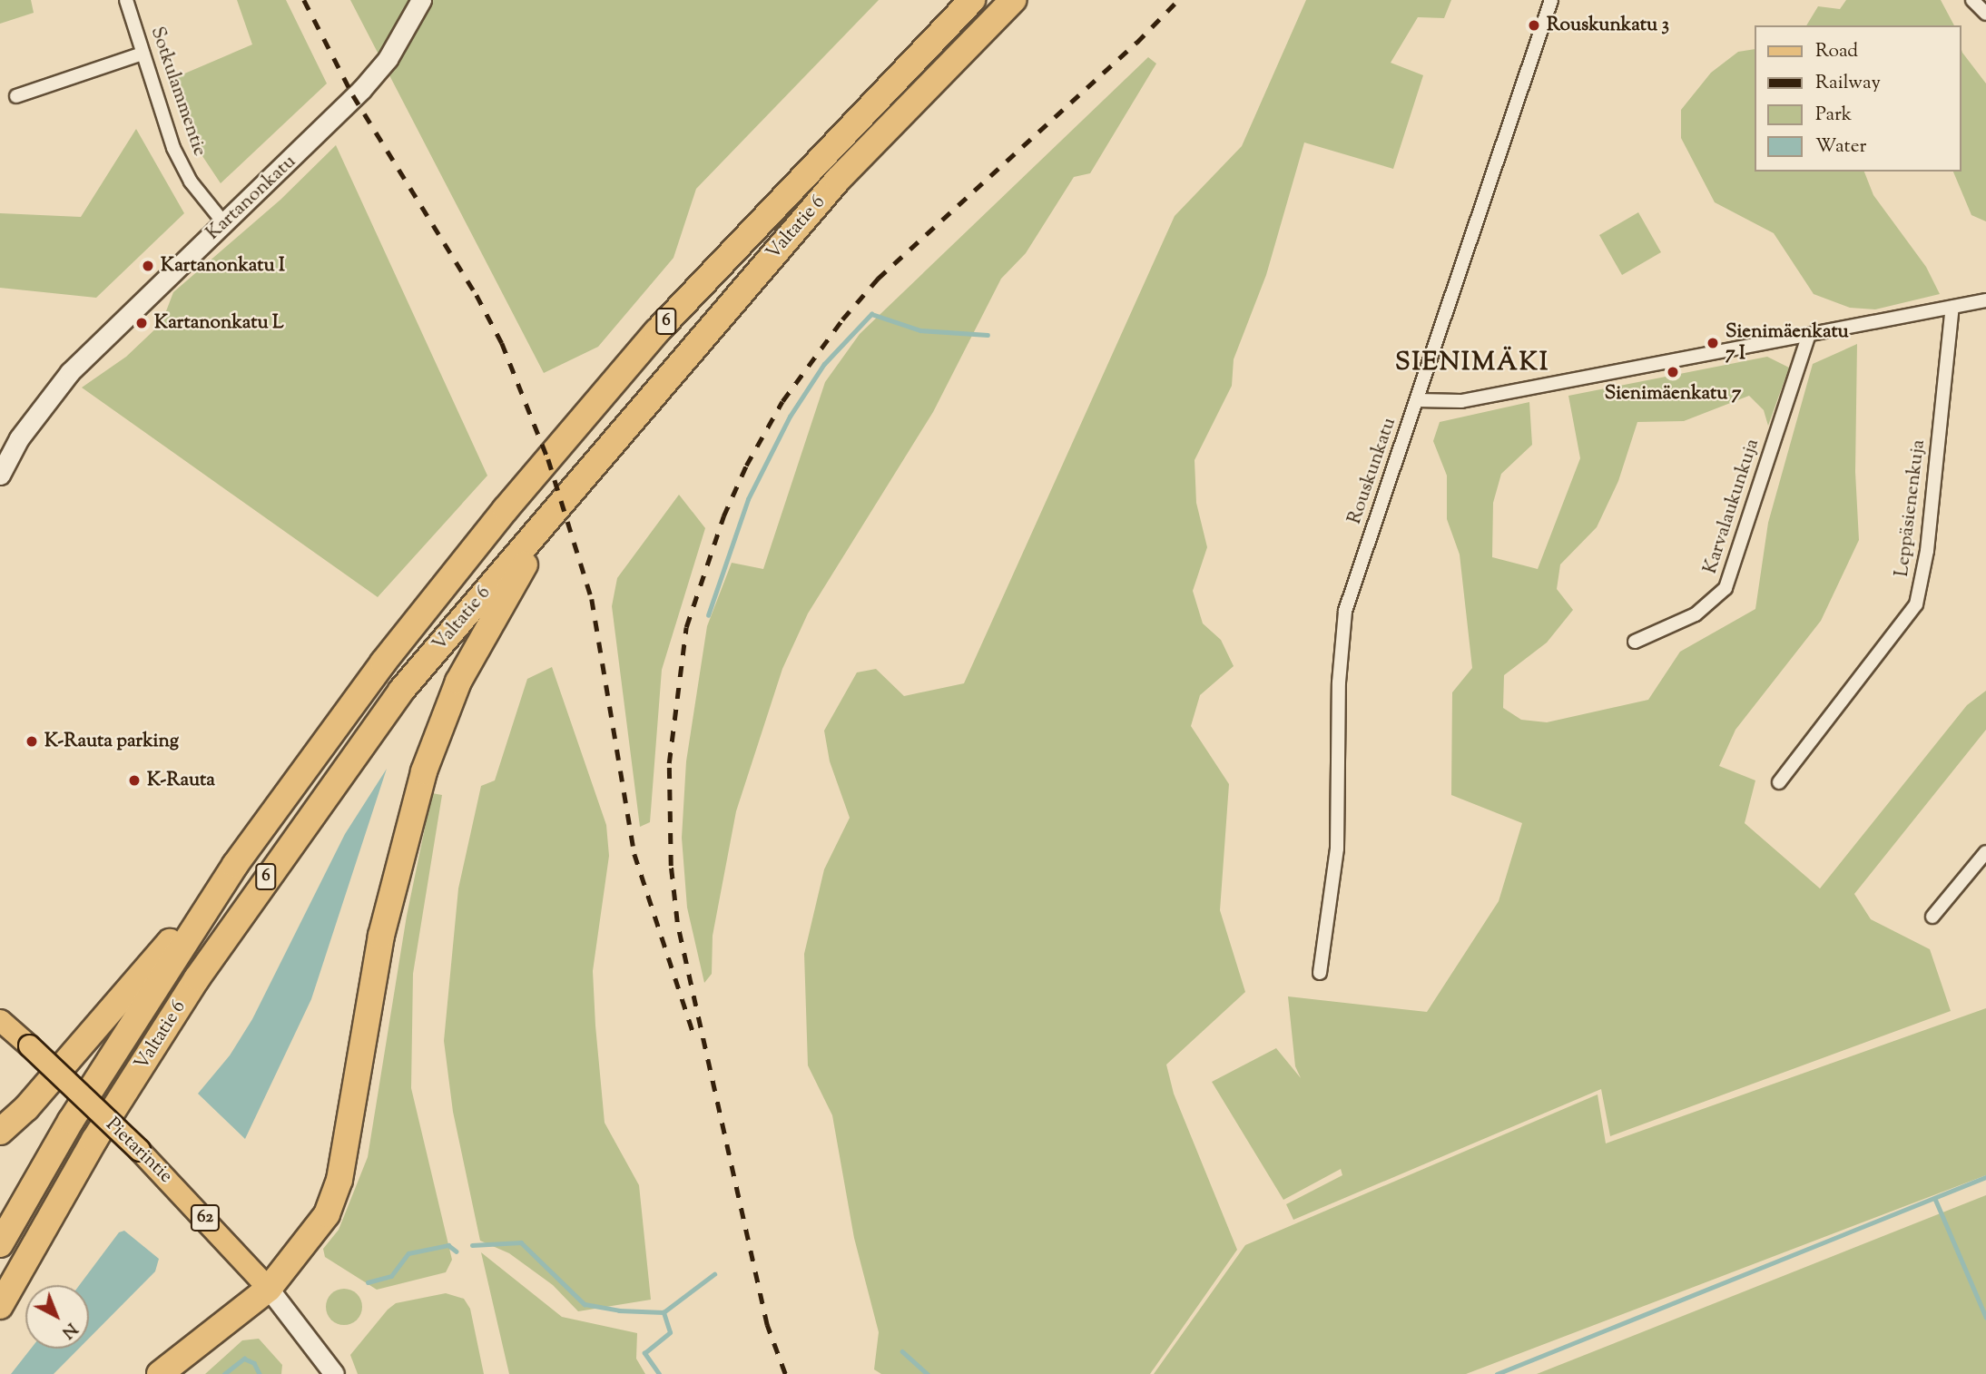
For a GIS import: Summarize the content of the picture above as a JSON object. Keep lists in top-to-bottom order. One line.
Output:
{"streets":{"highway":["Valtatie 6","6"],"main road":["Kartanonkatu","Pietarintie","62"],"street":["Sotkulammentie","Rouskunkatu","Karvalaukunkuja","Leppäsienenkuja"]},"crossings":[["Sotkulammentie","Kartanonkatu"]],"districts":["SIENIMÄKI"],"places":["Rouskunkatu 3","Kartanonkatu I","Kartanonkatu L","Sienimäenkatu 7 I","Sienimäenkatu 7","K-Rauta parking","K-Rauta"],"legend":["Road","Railway","Park","Water"],"north":"bottom right"}
